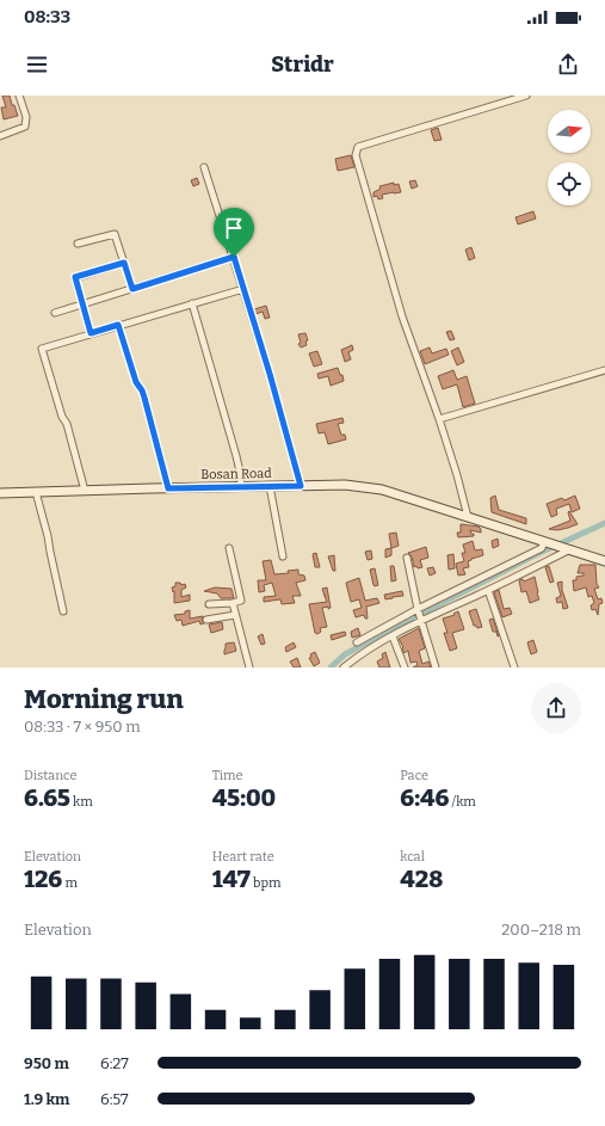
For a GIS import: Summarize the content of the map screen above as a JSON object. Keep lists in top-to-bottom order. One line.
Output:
{"streets":{"main road":["Bosan Road"]},"north":"right","page":{"status":"08:33","header":"Stridr","heading":["Morning run","08:33 · 7 × 950 m"],"stats":[["Distance","6.65 km"],["Time","45:00"],["Pace","6:46 /km"],["Elevation","126 m"],["Heart rate","147 bpm"],["kcal","428"]],"chart":["Elevation","200–218 m"],"list":[{"name":"950 m","note":"6:27"},{"name":"1.9 km","note":"6:57"}]}}
